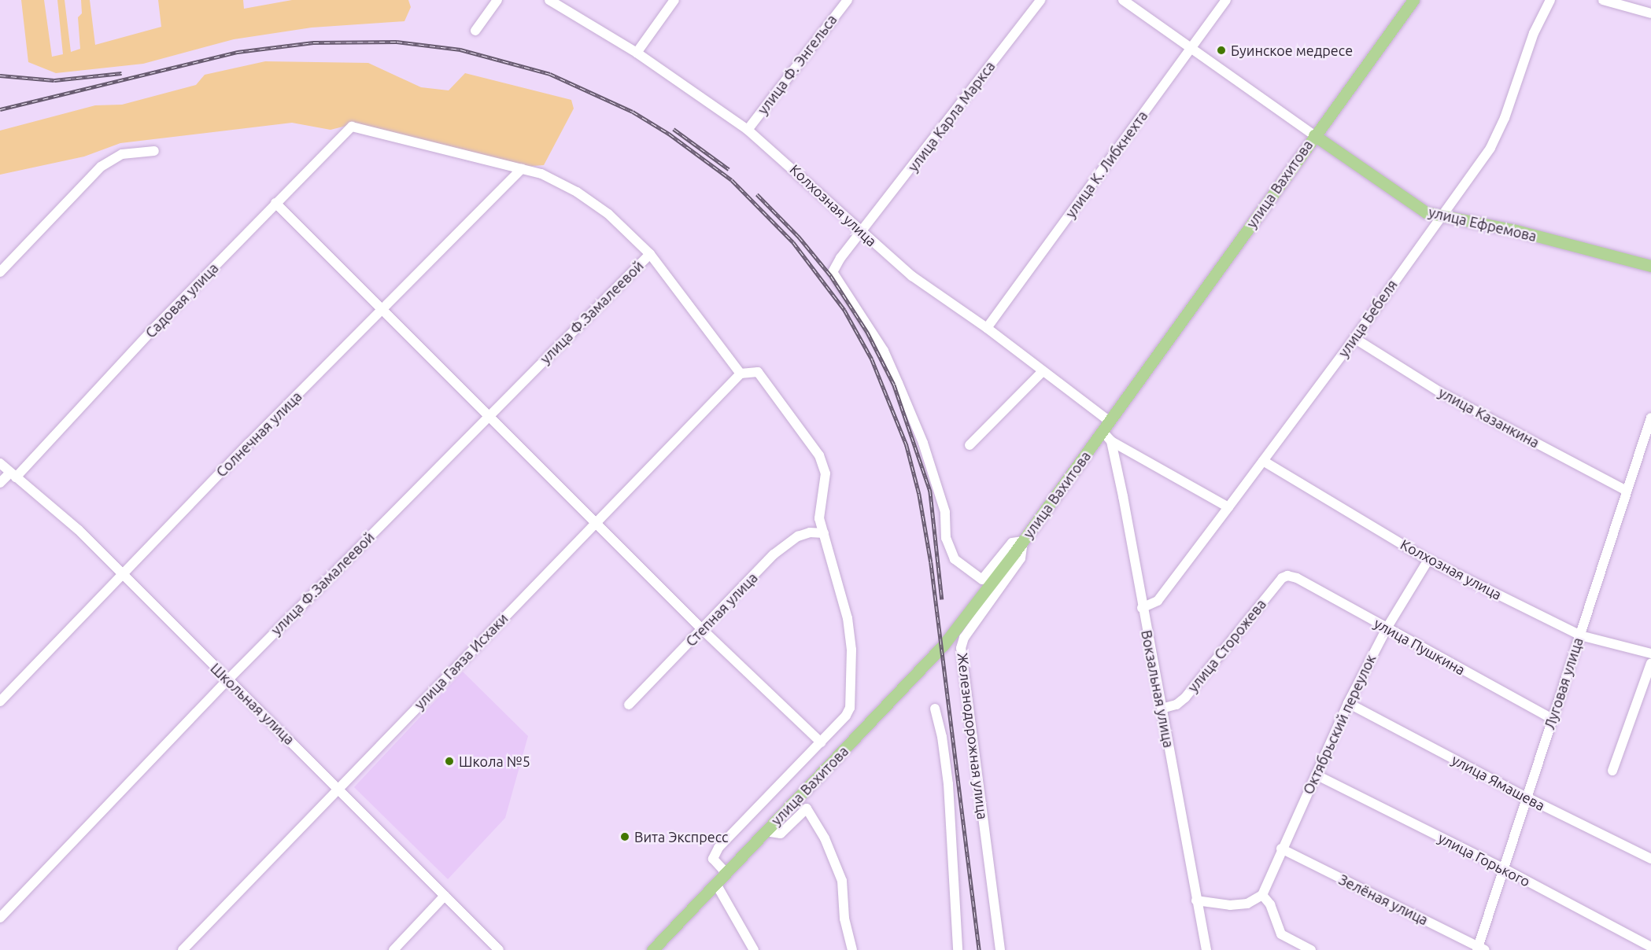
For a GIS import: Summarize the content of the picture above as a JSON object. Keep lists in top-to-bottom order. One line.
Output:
{"streets":{"main road":["улица Вахитова","улица Ефремова"],"street":["улица Ф. Энгельса","улица Карла Маркса","улица К. Либкнехта","Колхозная улица","Садовая улица","улица Ф.Замалеевой","улица Бебеля","улица Казанкина","Солнечная улица","Степная улица","улица Сторожева","улица Пушкина","улица Гаяза Исхаки","Луговая улица","Вокзальная улица","Школьная улица","Октябрьский переулок","Железнодорожная улица","улица Ямашева","улица Горького","Зелёная улица"]},"crossings":[["улица Ф. Энгельса","Колхозная улица"],["улица Карла Маркса","улица Вахитова"],["улица Карла Маркса","Колхозная улица"],["улица Карла Маркса","Железнодорожная улица"],["улица К. Либкнехта","Колхозная улица"],["улица К. Либкнехта","улица Ефремова"],["улица Вахитова","Колхозная улица"],["улица Вахитова","улица Ефремова"],["улица Вахитова","Железнодорожная улица"],["Колхозная улица","улица Бебеля"],["Колхозная улица","Луговая улица"],["Колхозная улица","Октябрьский переулок"],["улица Ефремова","улица Бебеля"],["Садовая улица","Солнечная улица"],["Садовая улица","Школьная улица"],["улица Ф.Замалеевой","Школьная улица"],["улица Бебеля","улица Казанкина"],["улица Бебеля","Вокзальная улица"],["улица Казанкина","Луговая улица"],["Солнечная улица","Школьная улица"],["улица Сторожева","улица Пушкина"],["улица Сторожева","Вокзальная улица"],["улица Пушкина","Луговая улица"],["улица Пушкина","Октябрьский переулок"],["улица Гаяза Исхаки","Школьная улица"],["Луговая улица","улица Ямашева"],["Луговая улица","улица Горького"],["Луговая улица","Зелёная улица"],["Октябрьский переулок","улица Ямашева"],["Октябрьский переулок","улица Горького"],["Октябрьский переулок","Зелёная улица"]],"places":["Буинское медресе","Школа №5","Вита Экспресс"]}
